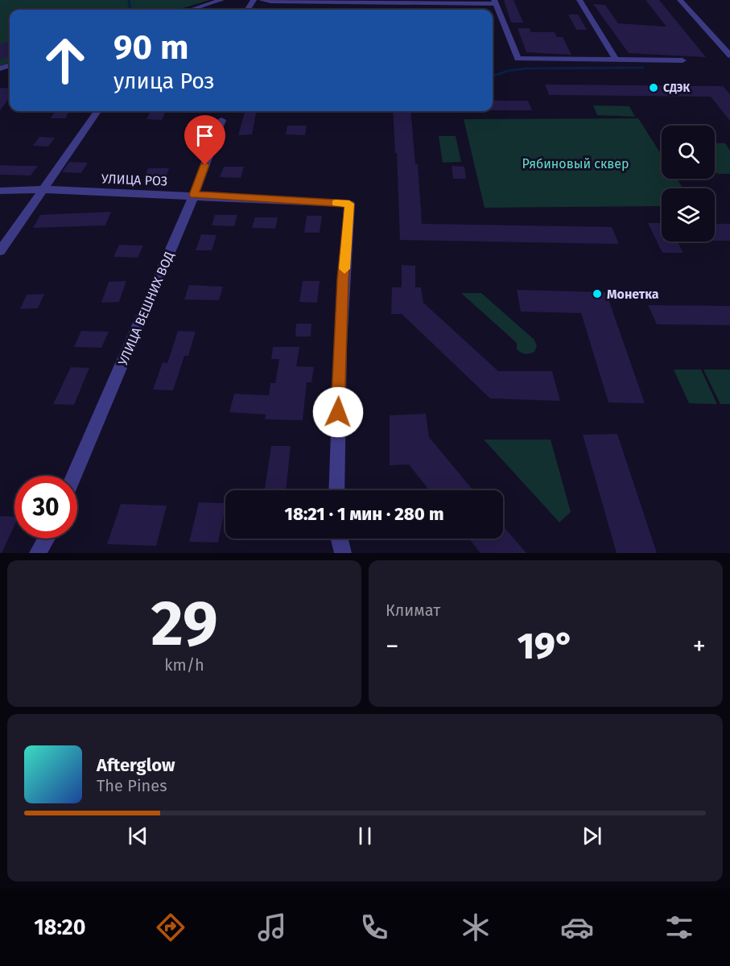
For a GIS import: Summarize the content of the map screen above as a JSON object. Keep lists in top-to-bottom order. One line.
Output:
{"streets":{"street":["УЛИЦА РОЗ","УЛИЦА ВЕШНИХ ВОД"]},"crossings":[["УЛИЦА РОЗ","УЛИЦА ВЕШНИХ ВОД"]],"parks":["Рябиновый сквер"],"places":["СДЭК","Монетка"],"page":{"turn":["90 m","улица Роз"],"limit":"30","trip":"18:21 · 1 мин · 280 m","tile":[["29","km/h"],"Климат"],"heat":["−","19°","+"],"song":["Afterglow","The Pines"],"tabs":"18:20"}}
